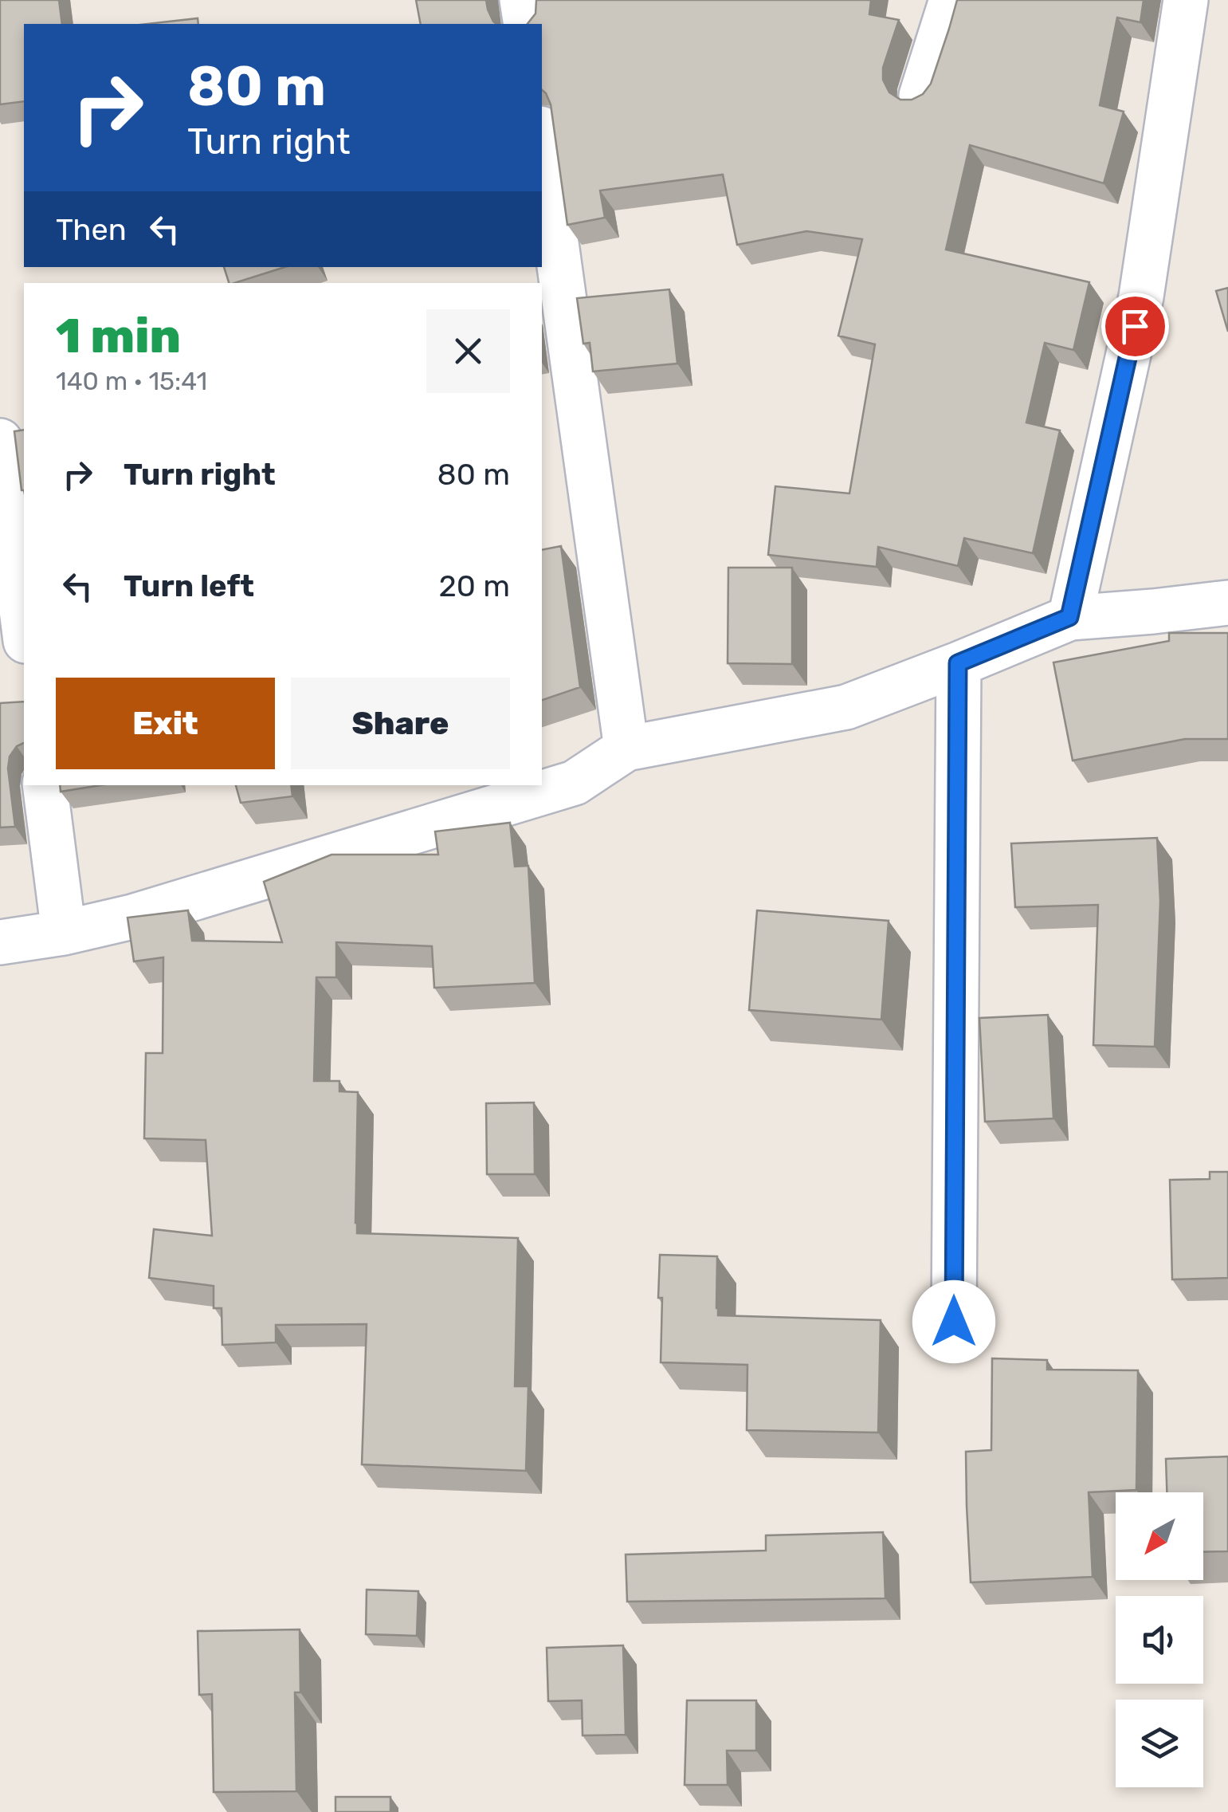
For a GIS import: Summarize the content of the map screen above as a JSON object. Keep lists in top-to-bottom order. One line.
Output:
{"north":"bottom left","page":{"turn":["80 m","Turn right"],"then":"Then","heading":["1 min","140 m · 15:41"],"list":[{"name":"Turn right","value":"80 m"},{"name":"Turn left","value":"20 m"}],"buttons":["Exit","Share"]}}
